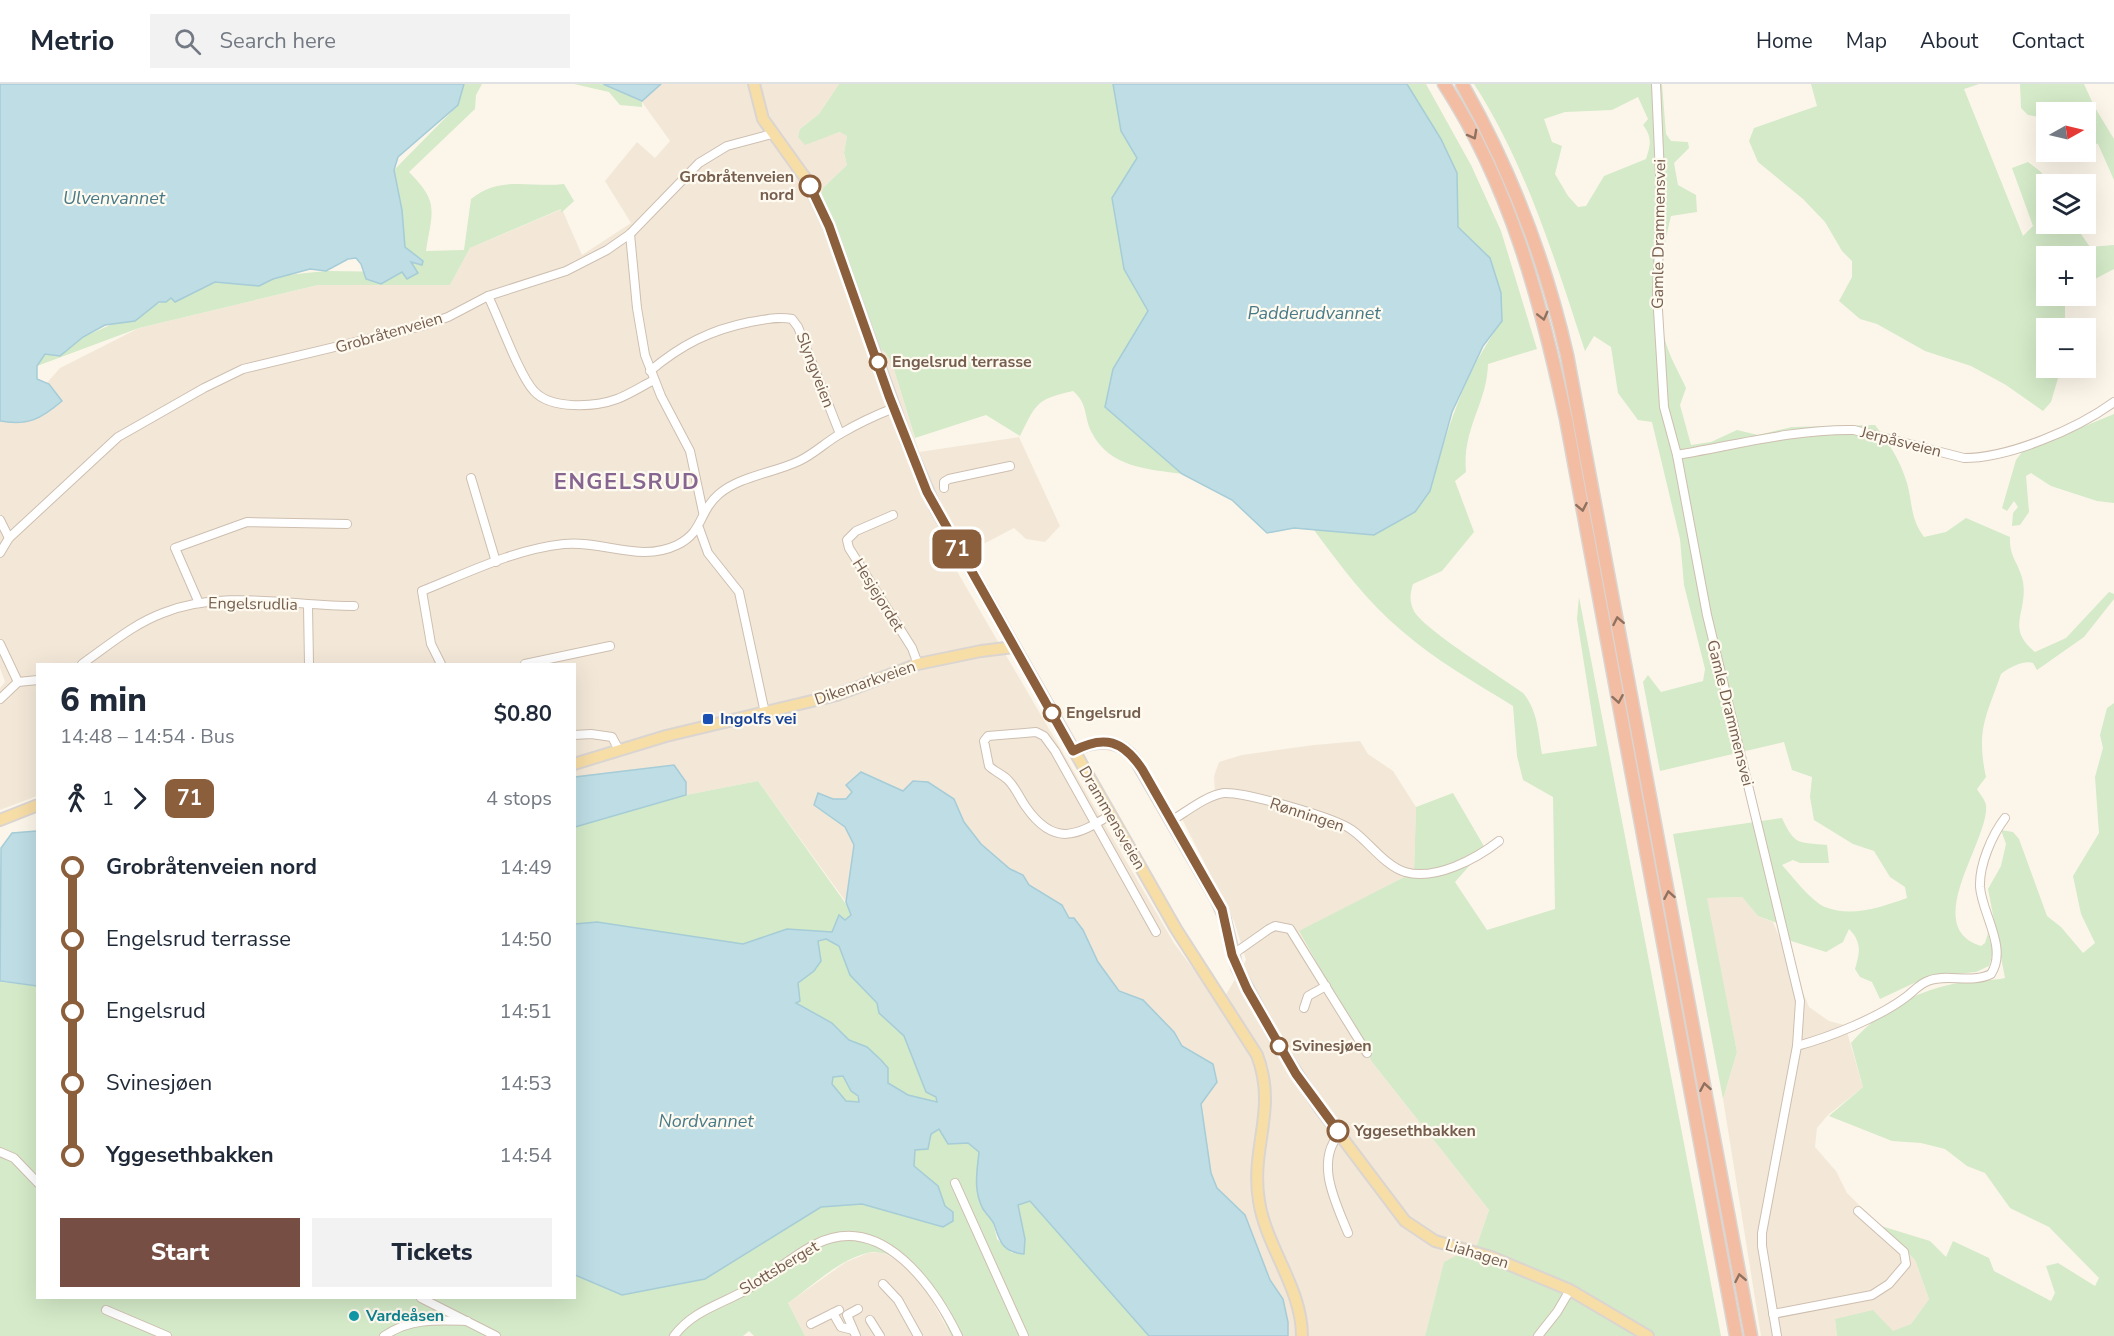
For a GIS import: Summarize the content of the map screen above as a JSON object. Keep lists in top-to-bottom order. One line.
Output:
{"streets":{"main road":["Dikemarkveien","Drammensveien","Liahagen"],"street":["Gamle Drammensvei","Grobråtenveien","Slyngveien","Jerpåsveien","Hesjejordet","Engelsrudlia","Rønningen","Slottsberget"]},"crossings":[["Gamle Drammensvei","Jerpåsveien"],["Grobråtenveien","Drammensveien"],["Hesjejordet","Dikemarkveien"],["Dikemarkveien","Drammensveien"],["Rønningen","Liahagen"],["Drammensveien","Liahagen"]],"districts":["ENGELSRUD"],"water":["Ulvenvannet","Padderudvannet","Nordvannet"],"places":{"other":["Grobråtenveien nord","Engelsrud terrasse","Engelsrud","Svinesjøen","Yggesethbakken","Vardeåsen"],"transit":["Ingolfs vei"]},"lines":["bus line 71"],"north":"right","page":{"header":"Metrio","search":"Search here","nav":["Home","Map","About","Contact"],"on_map":"71","map_buttons":["+","−"],"heading":["6 min","14:48 – 14:54 · Bus","$0.80"],"legs":["1","71","4 stops"],"list":[{"name":"Grobråtenveien nord","value":"14:49"},{"name":"Engelsrud terrasse","value":"14:50"},{"name":"Engelsrud","value":"14:51"},{"name":"Svinesjøen","value":"14:53"},{"name":"Yggesethbakken","value":"14:54"}],"buttons":["Start","Tickets"]}}
